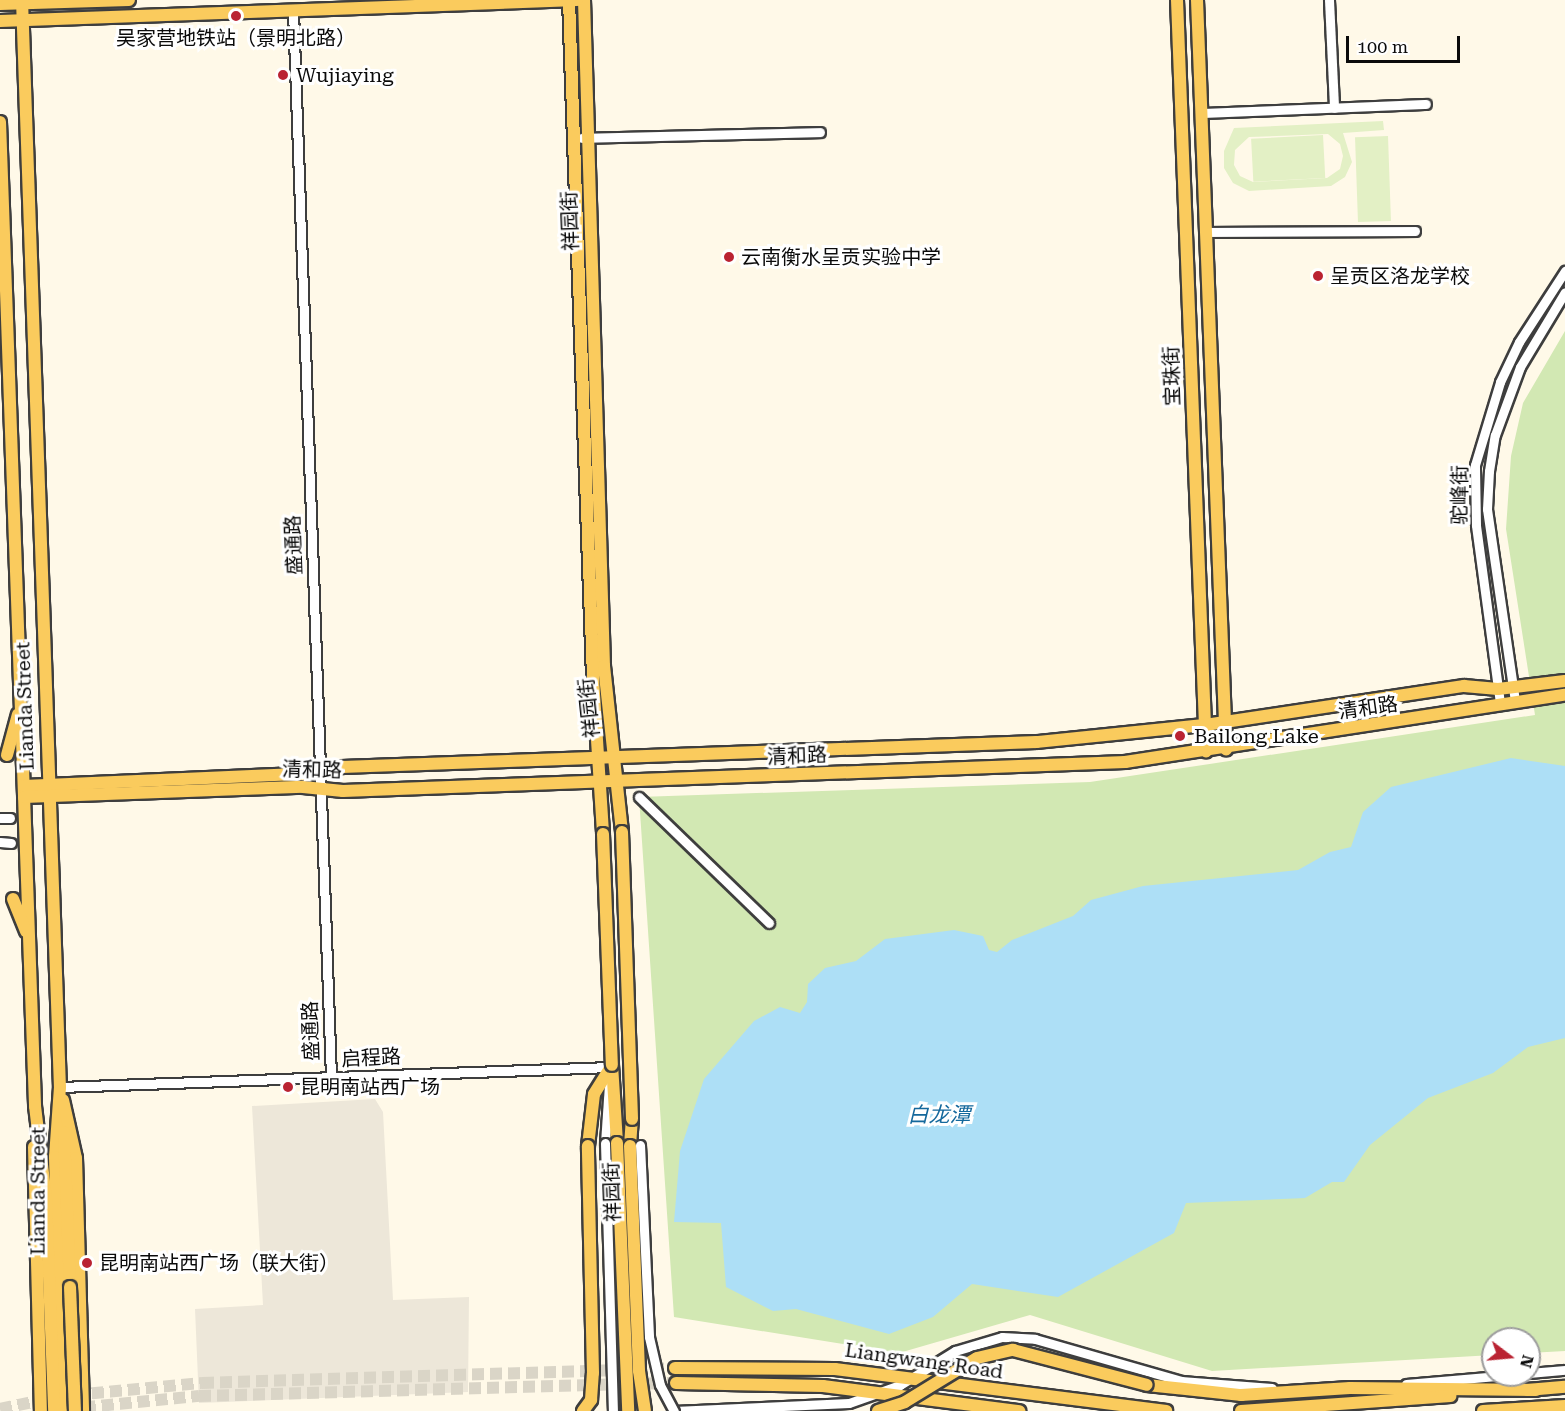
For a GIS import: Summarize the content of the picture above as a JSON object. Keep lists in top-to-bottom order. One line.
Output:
{"streets":{"main road":["祥园街","宝珠街","Lianda Street","清和路","Liangwang Road"],"street":["驼峰街","盛通路","启程路"]},"crossings":[["祥园街","清和路"],["祥园街","启程路"],["宝珠街","清和路"],["驼峰街","清和路"],["盛通路","清和路"],["盛通路","启程路"],["Lianda Street","清和路"],["Lianda Street","启程路"]],"water":["白龙潭"],"places":["吴家营地铁站（景明北路）","Wujiaying","云南衡水呈贡实验中学","呈贡区洛龙学校","Bailong Lake","昆明南站西广场","昆明南站西广场（联大街）"],"scale_bar":"100 m","north":"right"}
